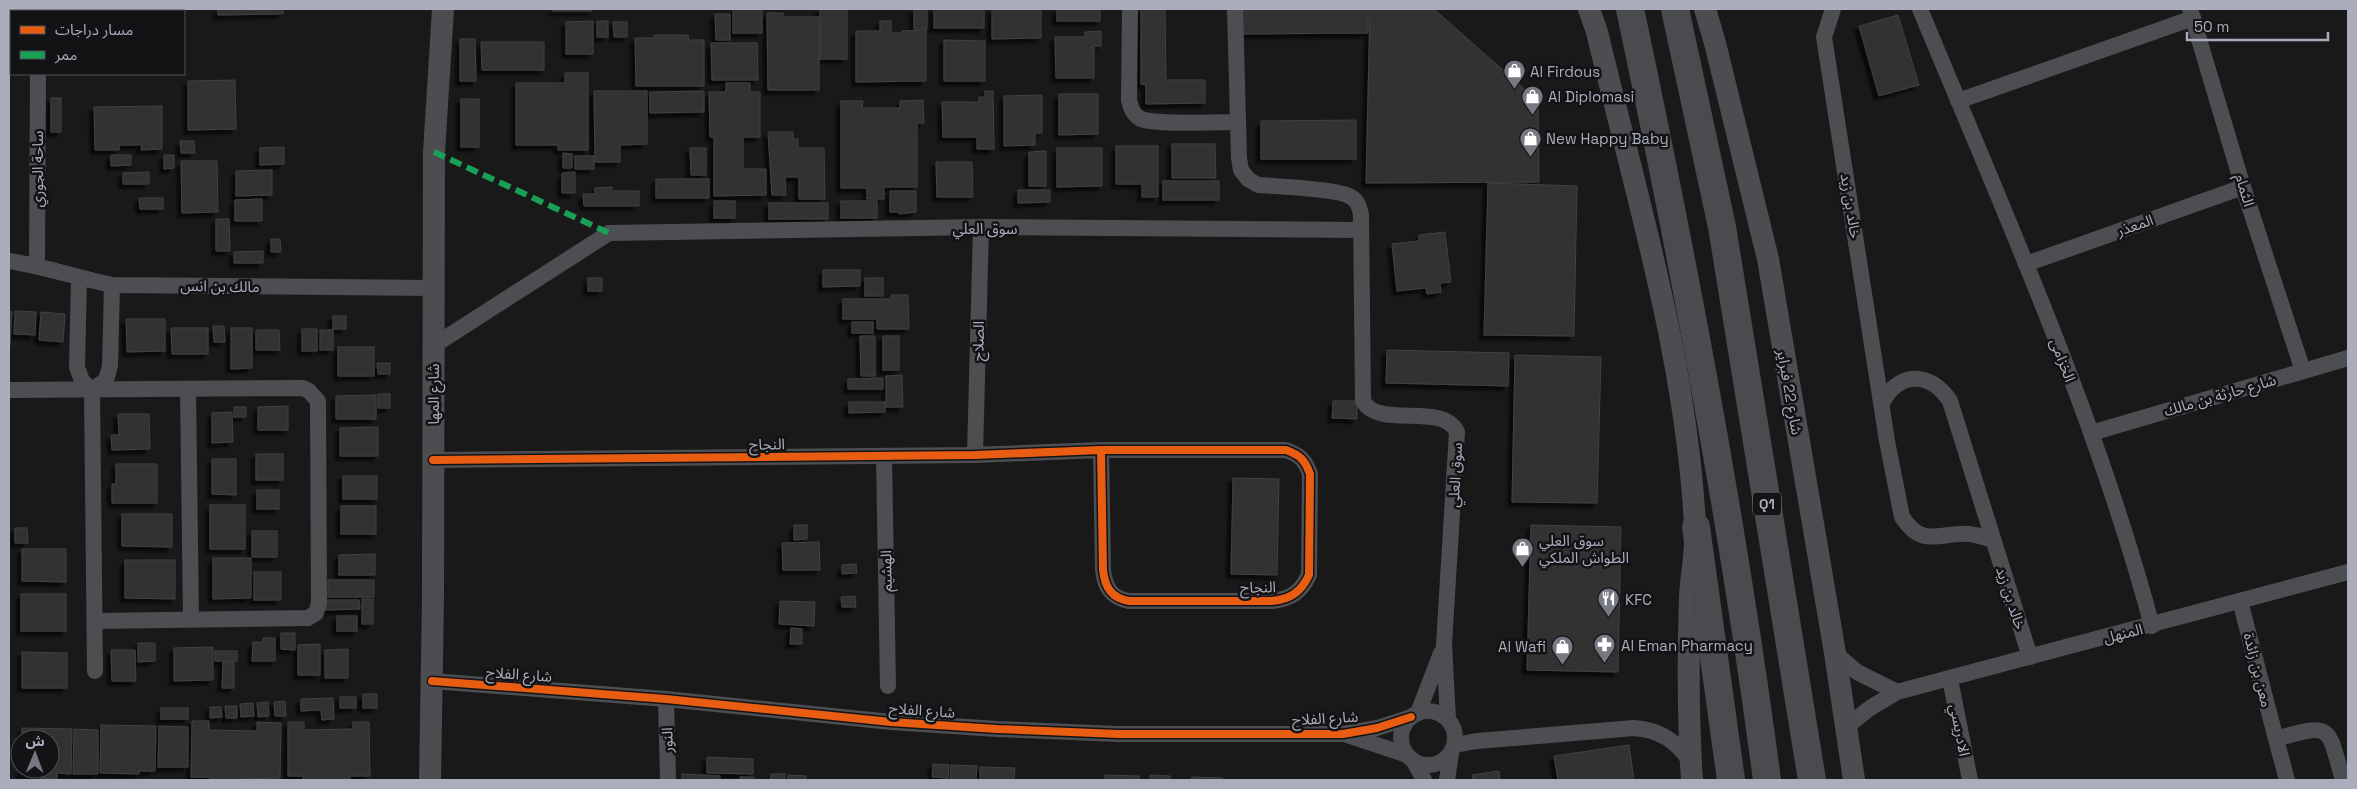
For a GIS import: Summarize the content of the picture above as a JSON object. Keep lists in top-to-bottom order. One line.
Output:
{"streets":{"highway":["Q1"],"main road":["شارع 22 فبراير","شارع المها"],"street":["ساحة الجوري","الثمام","خالد بن زيد","المعذر","سوق العلي","مالك بن انس","الصلاح","الخزامى","شارع حارثة بن مالك","النجاح","الهشيم","المنهل","معن بن زائدة","شارع الفلاح","الادريسي","النور"]},"crossings":[["ساحة الجوري","مالك بن انس"],["الثمام","المعذر"],["الثمام","شارع حارثة بن مالك"],["خالد بن زيد","المنهل"],["المعذر","الخزامى"],["سوق العلي","الصلاح"],["سوق العلي","شارع المها"],["سوق العلي","شارع الفلاح"],["مالك بن انس","شارع المها"],["الصلاح","النجاح"],["الخزامى","شارع حارثة بن مالك"],["الخزامى","المنهل"],["شارع 22 فبراير","المنهل"],["شارع المها","النجاح"],["شارع المها","شارع الفلاح"],["النجاح","الهشيم"],["المنهل","معن بن زائدة"],["المنهل","الادريسي"],["شارع الفلاح","النور"]],"places":{"shop":["Al Firdous","Al Diplomasi","New Happy Baby","سوق العلي الطواش الملكي","Al Wafi"],"restaurant":["KFC"],"pharmacy":["Al Eman Pharmacy"]},"legend":["مسار دراجات","ممر"],"scale_bar":"50 m","north":"top"}
